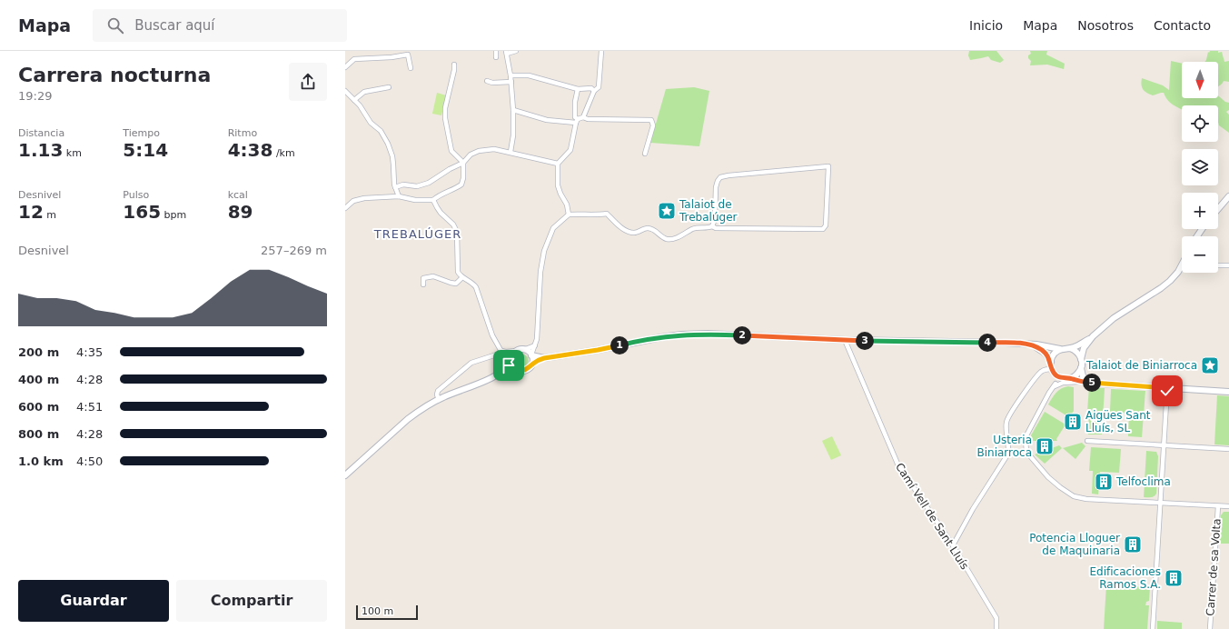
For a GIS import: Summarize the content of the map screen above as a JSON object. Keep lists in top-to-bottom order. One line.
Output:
{"streets":{"street":["Camí Vell de Sant Lluís","Carrer de sa Volta"]},"districts":["TREBALÚGER"],"places":{"place":["Talaiot de Trebalúger","Talaiot de Biniarroca"],"building":["Aigües Sant Lluís, SL","Usteria Biniarroca","Telfoclima","Potencia Lloguer de Maquinaria","Edificaciones Ramos S.A."]},"scale_bar":"100 m","north":"bottom","page":{"header":"Mapa","search":"Buscar aquí","nav":["Inicio","Mapa","Nosotros","Contacto"],"heading":["Carrera nocturna","19:29"],"map_buttons":["+","−"],"stats":[["Distancia","1.13 km"],["Tiempo","5:14"],["Ritmo","4:38 /km"],["Desnivel","12 m"],["Pulso","165 bpm"],["kcal","89"]],"chart":["Desnivel","257–269 m"],"pins":["2","3","4","1","5"],"list":[{"name":"200 m","note":"4:35"},{"name":"400 m","note":"4:28"},{"name":"600 m","note":"4:51"},{"name":"800 m","note":"4:28"},{"name":"1.0 km","note":"4:50"}],"buttons":["Guardar","Compartir"],"scale":"100 m"}}
